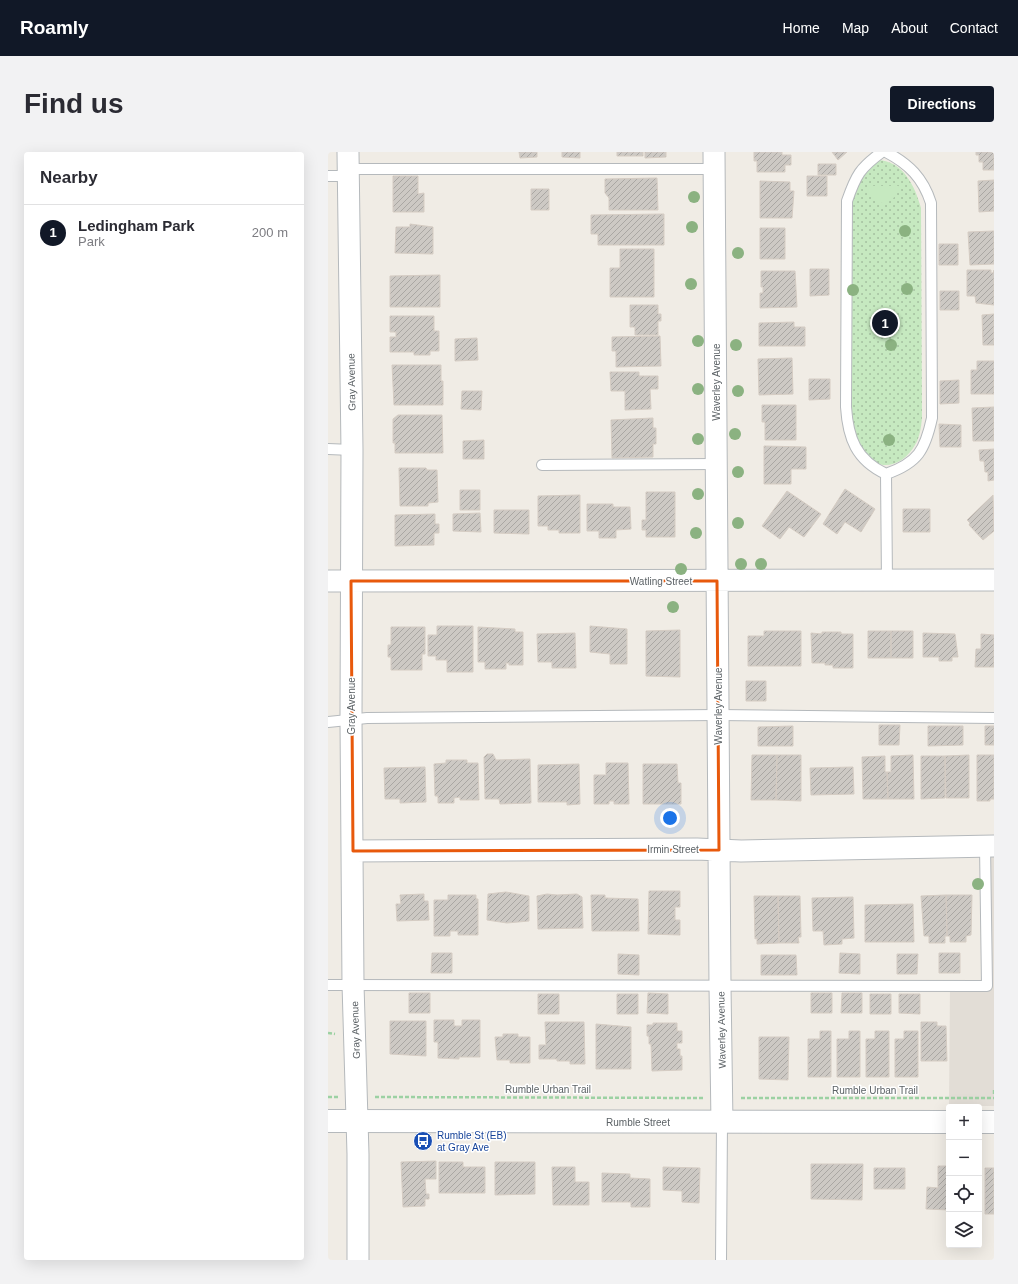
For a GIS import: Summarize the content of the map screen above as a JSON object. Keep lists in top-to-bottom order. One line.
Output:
{"streets":{"street":["Gray Avenue","Waverley Avenue","Watling Street","Irmin Street","Rumble Street"],"path":["Rumble Urban Trail"]},"crossings":[["Gray Avenue","Watling Street"],["Gray Avenue","Irmin Street"],["Gray Avenue","Rumble Street"],["Waverley Avenue","Watling Street"],["Waverley Avenue","Irmin Street"],["Waverley Avenue","Rumble Street"]],"places":{"bus stop":["Rumble St (EB) at Gray Ave"]},"page":{"header":"Roamly","nav":["Home","Map","About","Contact"],"buttons":"Directions","title":"Find us","heading":"Nearby","list":[{"mark":"1","name":"Ledingham Park","note":"Park","value":"200 m"}],"pins":"1","map_buttons":["+","−"]}}
